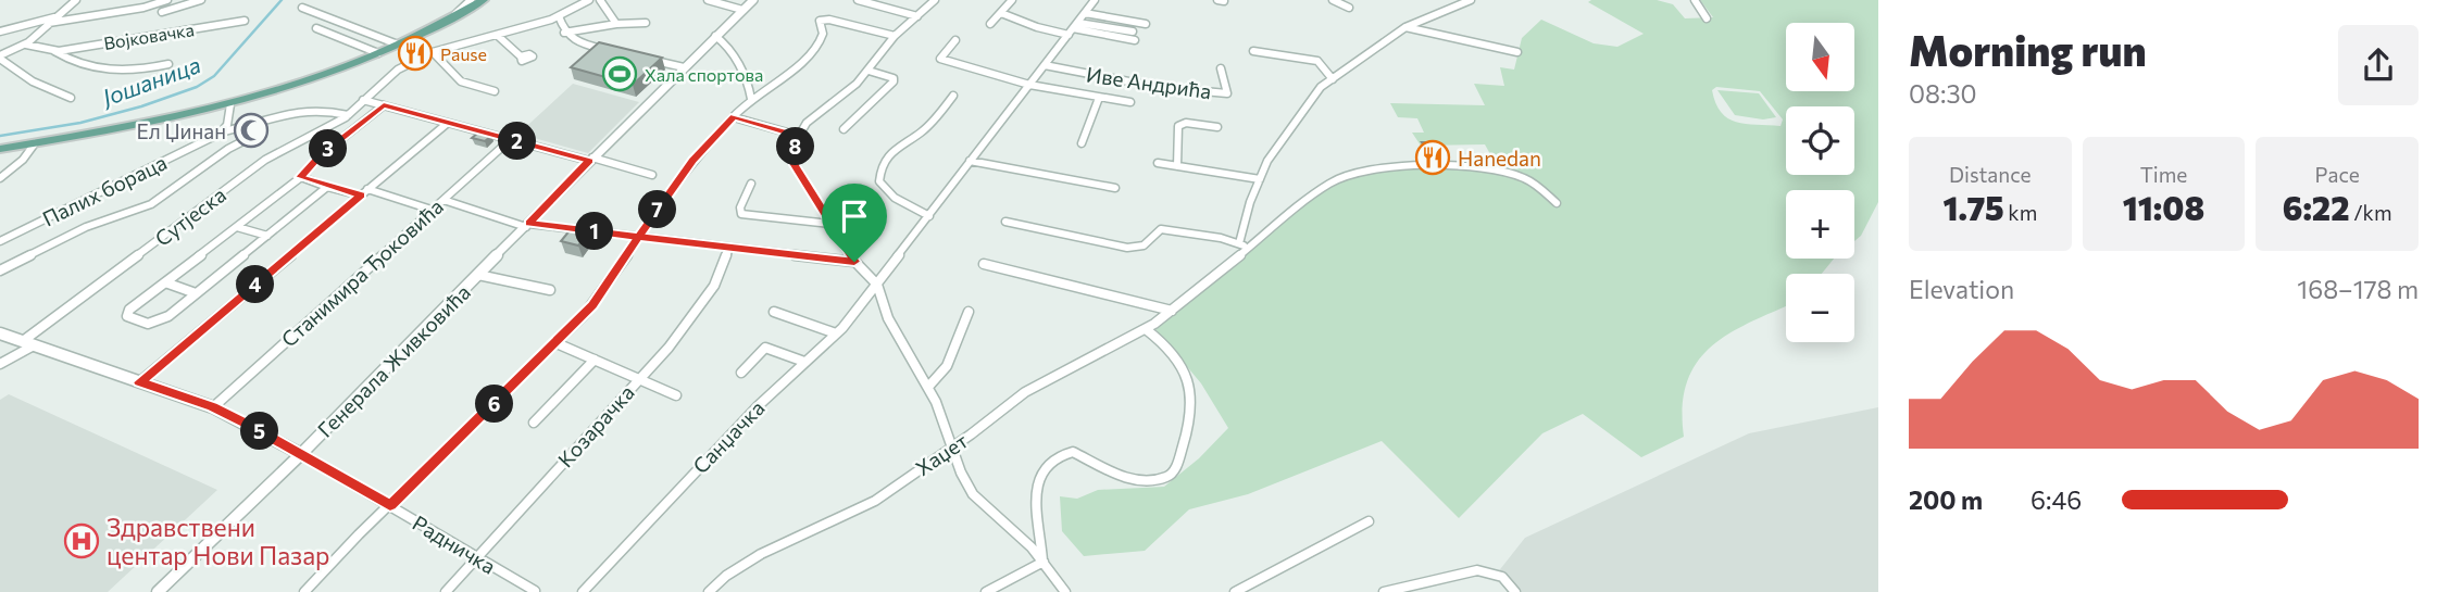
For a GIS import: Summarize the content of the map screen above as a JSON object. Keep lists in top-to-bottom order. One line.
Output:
{"streets":{"street":["Војковачка","Иве Андрића","Палих бораца","Сутјеска","Станимира Ђоковића","Генерала Живковића","Козарачка","Санџачка","Хаџет","Радничка"]},"crossings":[["Палих бораца","Сутјеска"],["Сутјеска","Радничка"],["Станимира Ђоковића","Радничка"],["Генерала Живковића","Радничка"],["Козарачка","Радничка"]],"water":["Јошаница"],"places":{"restaurant":["Pause","Hanedan"],"sports":["Хала спортова"],"mosque":["Ел Џинан"],"hospital":["Здравствени центар Нови Пазар"]},"north":"bottom","page":{"heading":["Morning run","08:30"],"map_buttons":["+","−"],"pins":["2","8","3","7","1","4","6","5"],"stats":[["Distance","1.75 km"],["Time","11:08"],["Pace","6:22 /km"]],"chart":["Elevation","168–178 m"],"list":[{"name":"200 m","note":"6:46"}]}}
